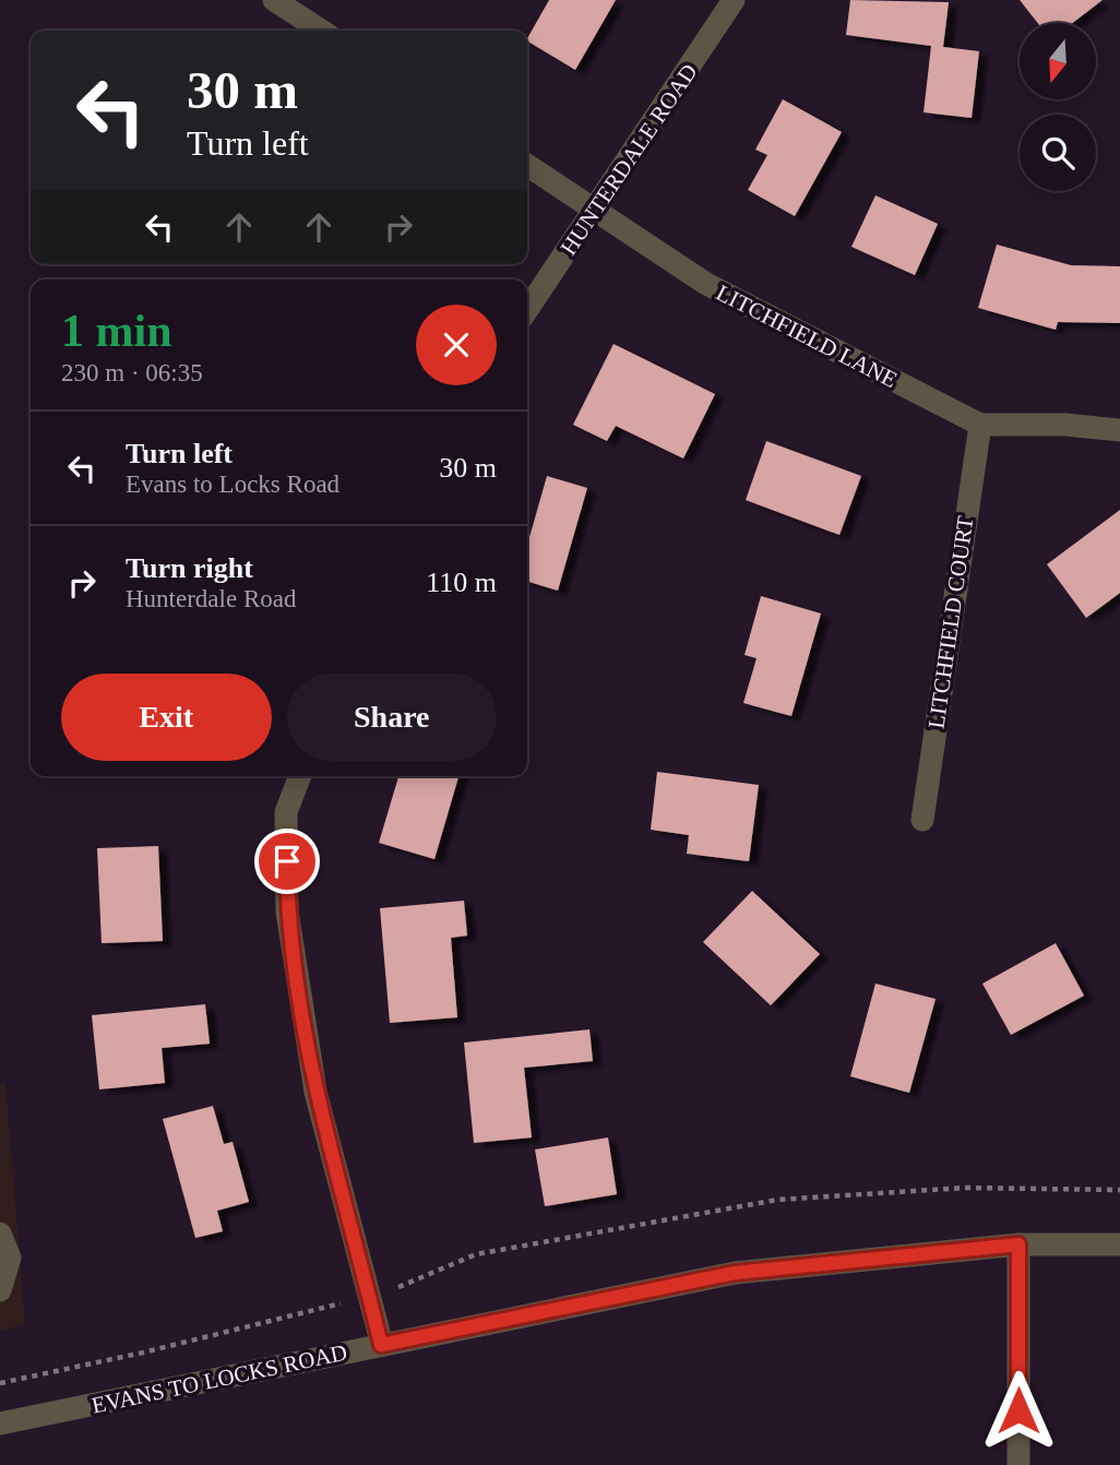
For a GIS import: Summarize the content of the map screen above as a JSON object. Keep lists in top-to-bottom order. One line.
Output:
{"streets":{"street":["HUNTERDALE ROAD","LITCHFIELD LANE","LITCHFIELD COURT","EVANS TO LOCKS ROAD"]},"crossings":[["HUNTERDALE ROAD","LITCHFIELD LANE"],["LITCHFIELD LANE","LITCHFIELD COURT"]],"north":"bottom","page":{"turn":["30 m","Turn left"],"heading":["1 min","230 m · 06:35"],"list":[{"name":"Turn left","note":"Evans to Locks Road","value":"30 m"},{"name":"Turn right","note":"Hunterdale Road","value":"110 m"}],"buttons":["Exit","Share"]}}
